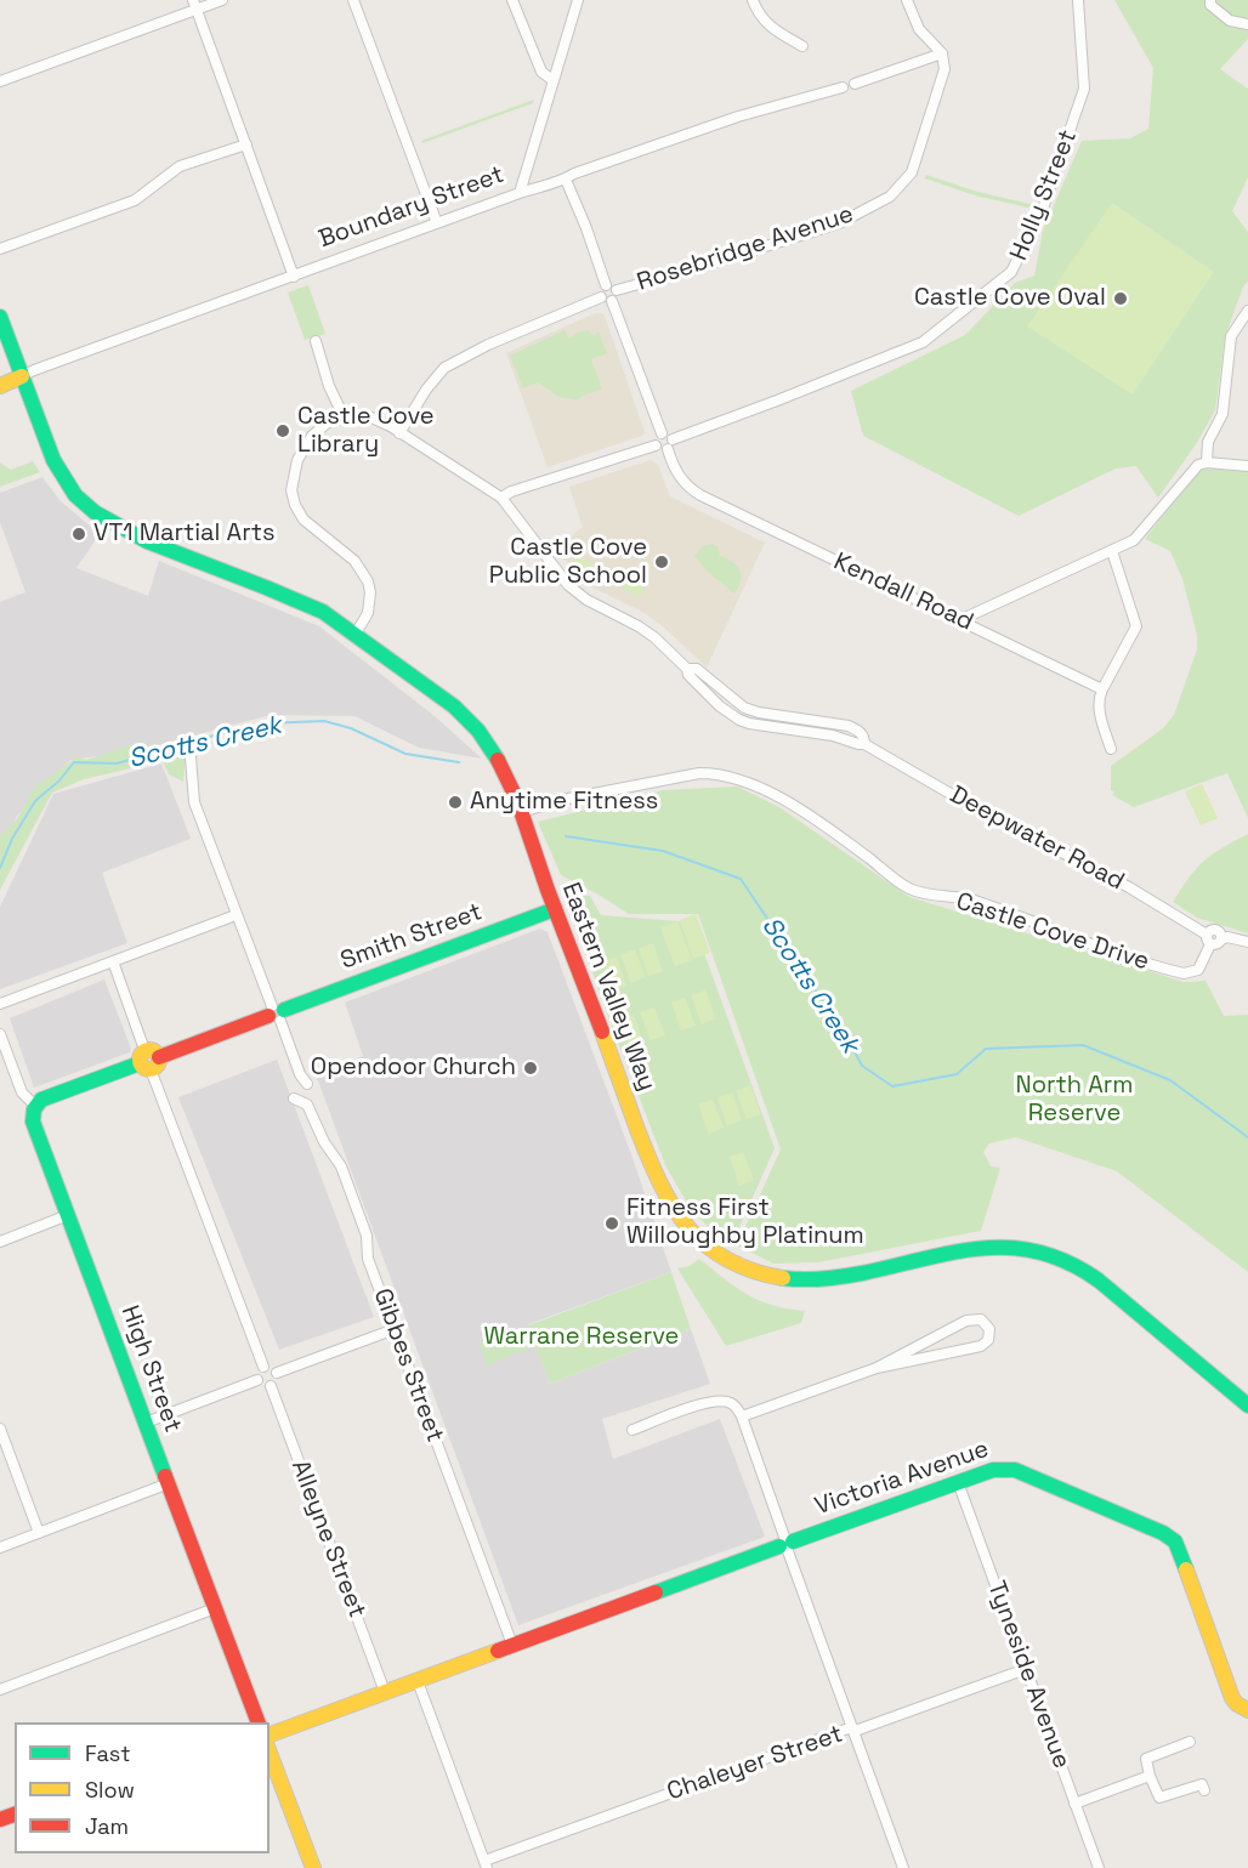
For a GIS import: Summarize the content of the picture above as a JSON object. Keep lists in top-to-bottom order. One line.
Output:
{"streets":{"street":["Holly Street","Boundary Street","Rosebridge Avenue","Kendall Road","Deepwater Road","Castle Cove Drive","Smith Street","Eastern Valley Way","Gibbes Street","High Street","Victoria Avenue","Alleyne Street","Tyneside Avenue","Chaleyer Street"]},"crossings":[["Holly Street","Kendall Road"],["Boundary Street","Eastern Valley Way"],["Deepwater Road","Castle Cove Drive"],["Castle Cove Drive","Eastern Valley Way"],["Smith Street","Eastern Valley Way"],["Smith Street","High Street"],["Gibbes Street","Victoria Avenue"],["Victoria Avenue","Alleyne Street"],["Victoria Avenue","Tyneside Avenue"],["Tyneside Avenue","Chaleyer Street"]],"water":["Scotts Creek"],"parks":["North Arm Reserve","Warrane Reserve"],"places":["Castle Cove Oval","Castle Cove Library","VT1 Martial Arts","Castle Cove Public School","Anytime Fitness","Opendoor Church","Fitness First Willoughby Platinum"],"legend":["Fast","Slow","Jam"]}
